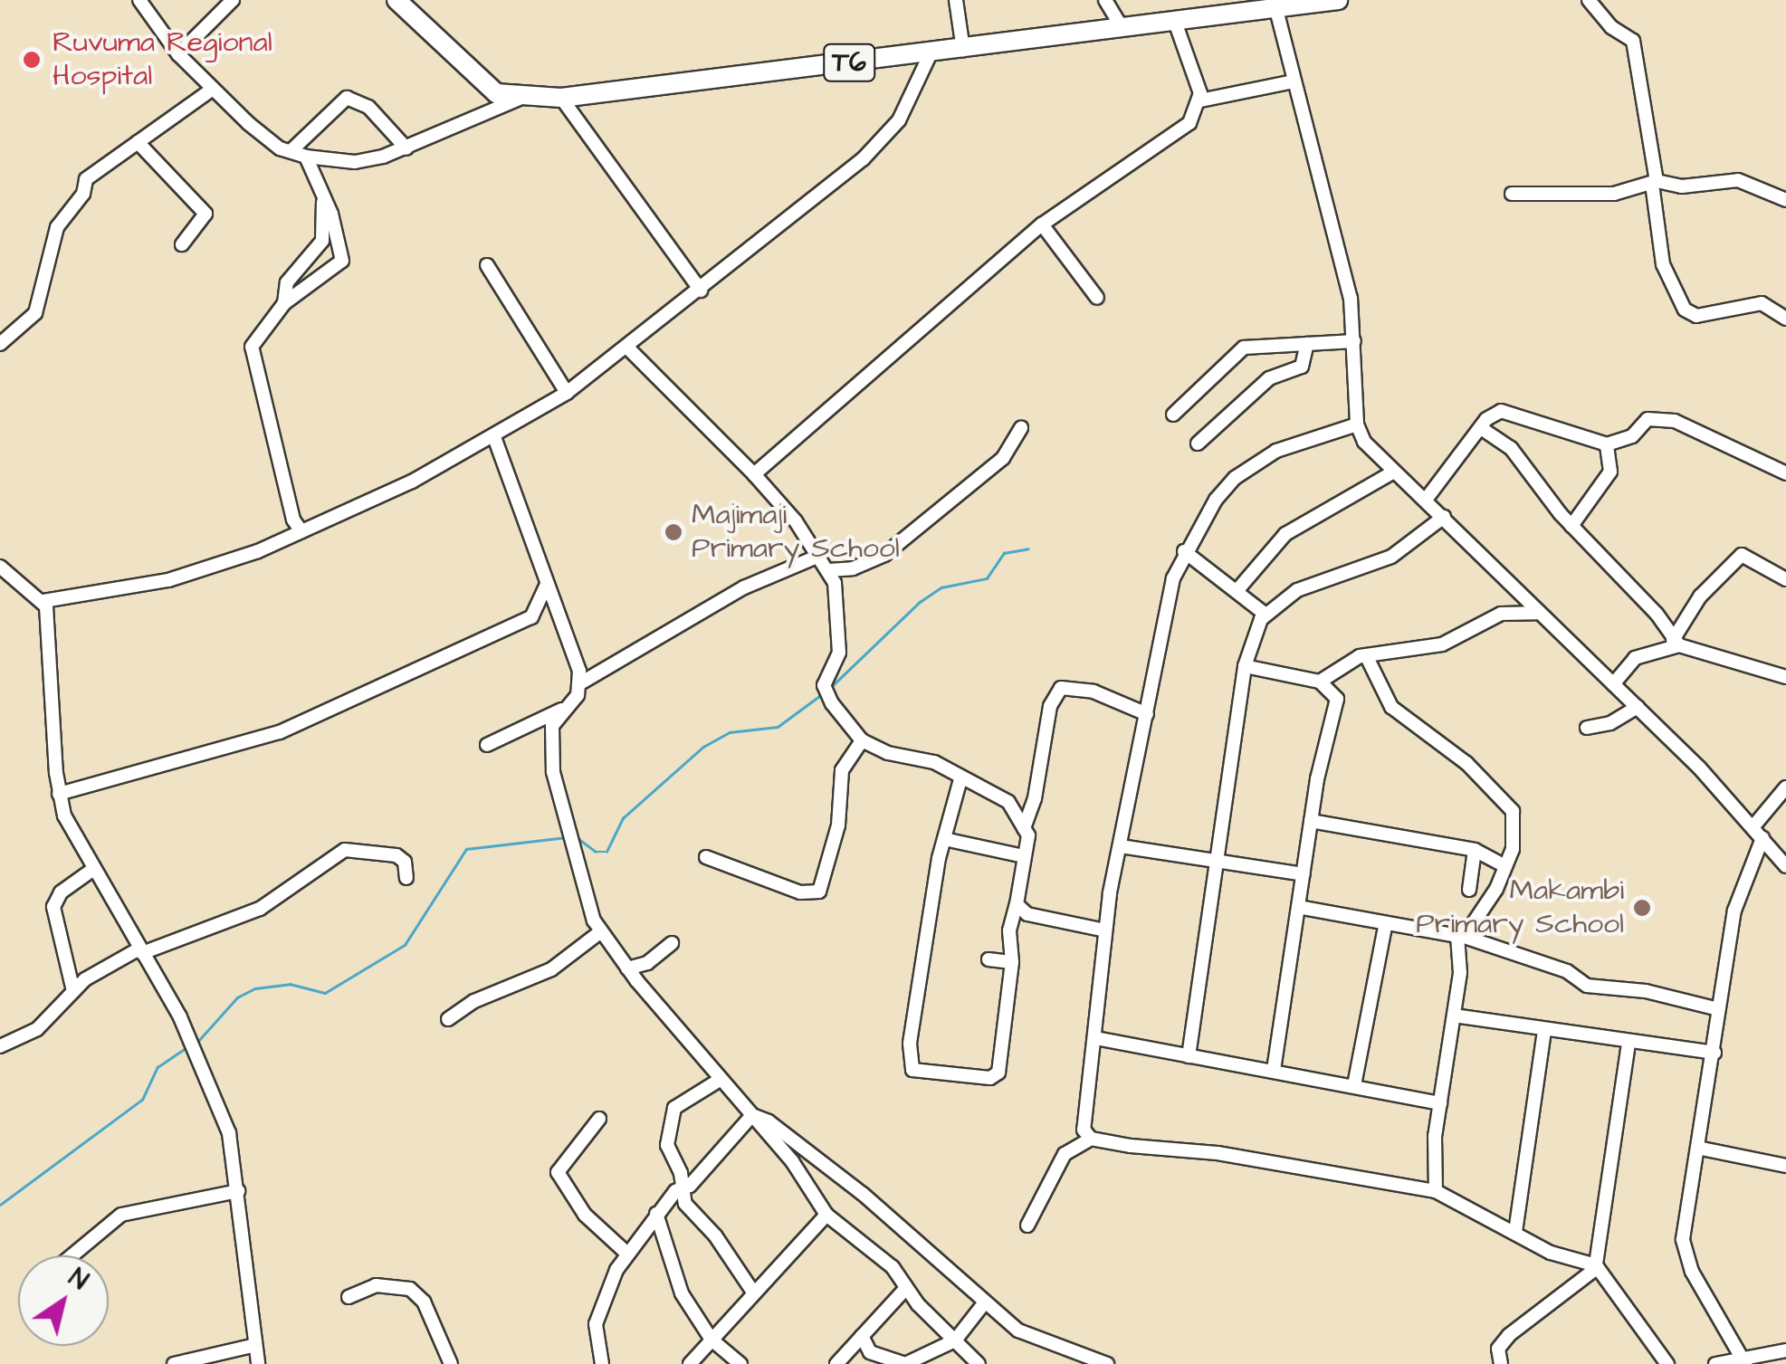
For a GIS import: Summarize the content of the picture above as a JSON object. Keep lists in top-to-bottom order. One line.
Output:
{"streets":{"highway":["T6"]},"places":["Ruvuma Regional Hospital","Majimaji Primary School","Makambi Primary School"],"north":"top right"}
